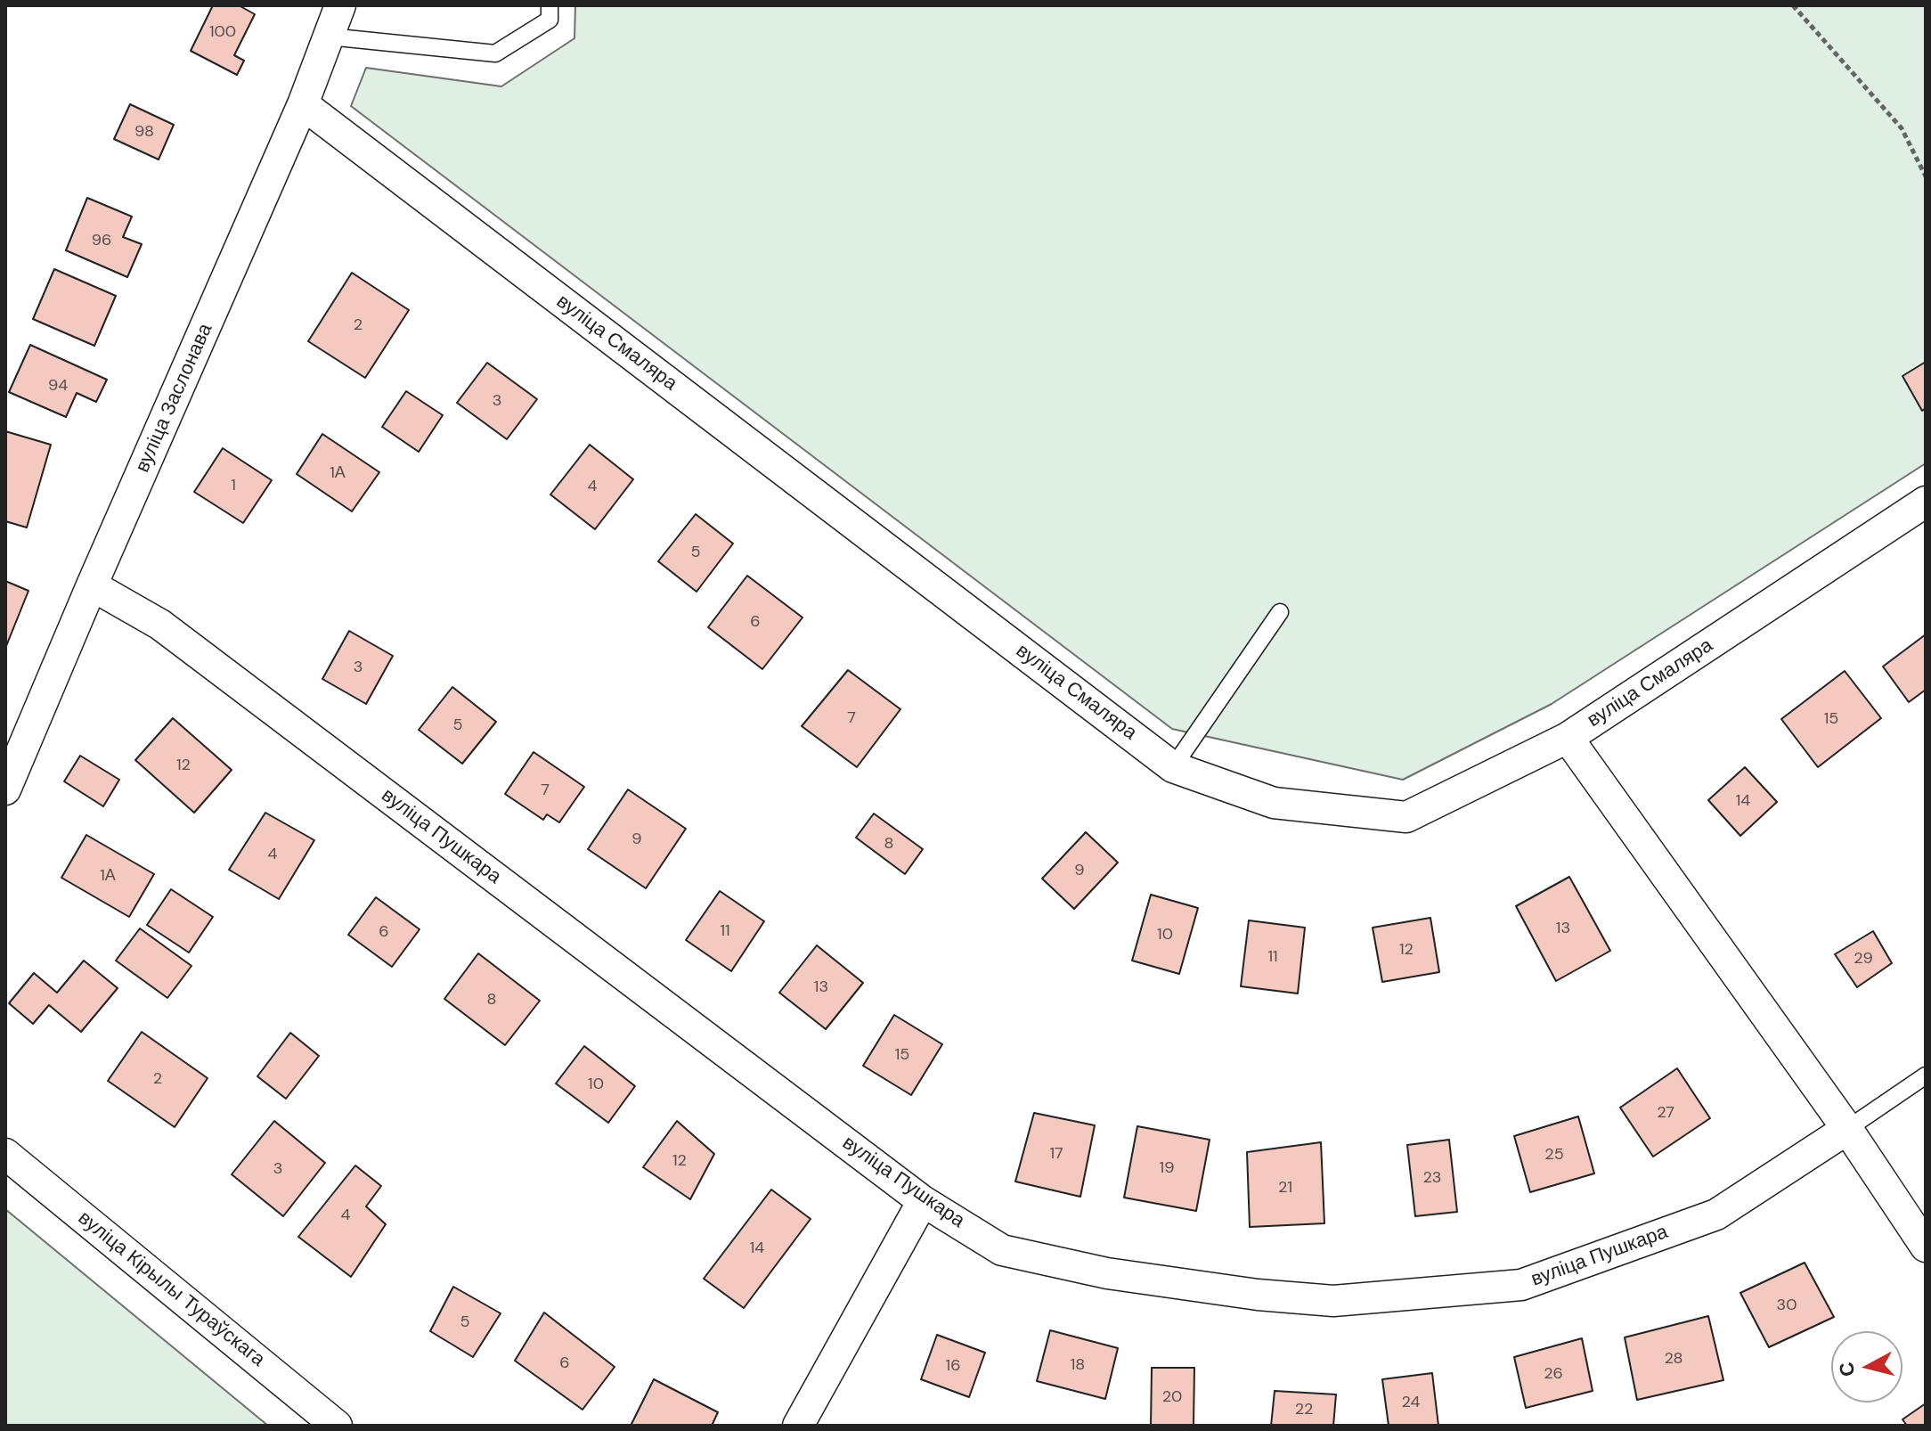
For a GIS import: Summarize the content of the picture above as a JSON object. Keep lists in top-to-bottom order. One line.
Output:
{"streets":{"street":["вуліца Смаляра","вуліца Заслонава","вуліца Пушкара","вуліца Кірылы Тураўскага"]},"crossings":[["вуліца Смаляра","вуліца Заслонава"],["вуліца Заслонава","вуліца Пушкара"]],"house_numbers":["100","98","96","2","94","3","1А","1","4","5","6","3","7","15","5","12","7","14","9","8","4","9","1А","13","11","6","10","12","11","29","13","8","15","2","10","27","17","25","12","19","3","23","21","4","14","30","5","28","6","18","16","26","20","24","22"],"north":"left"}
